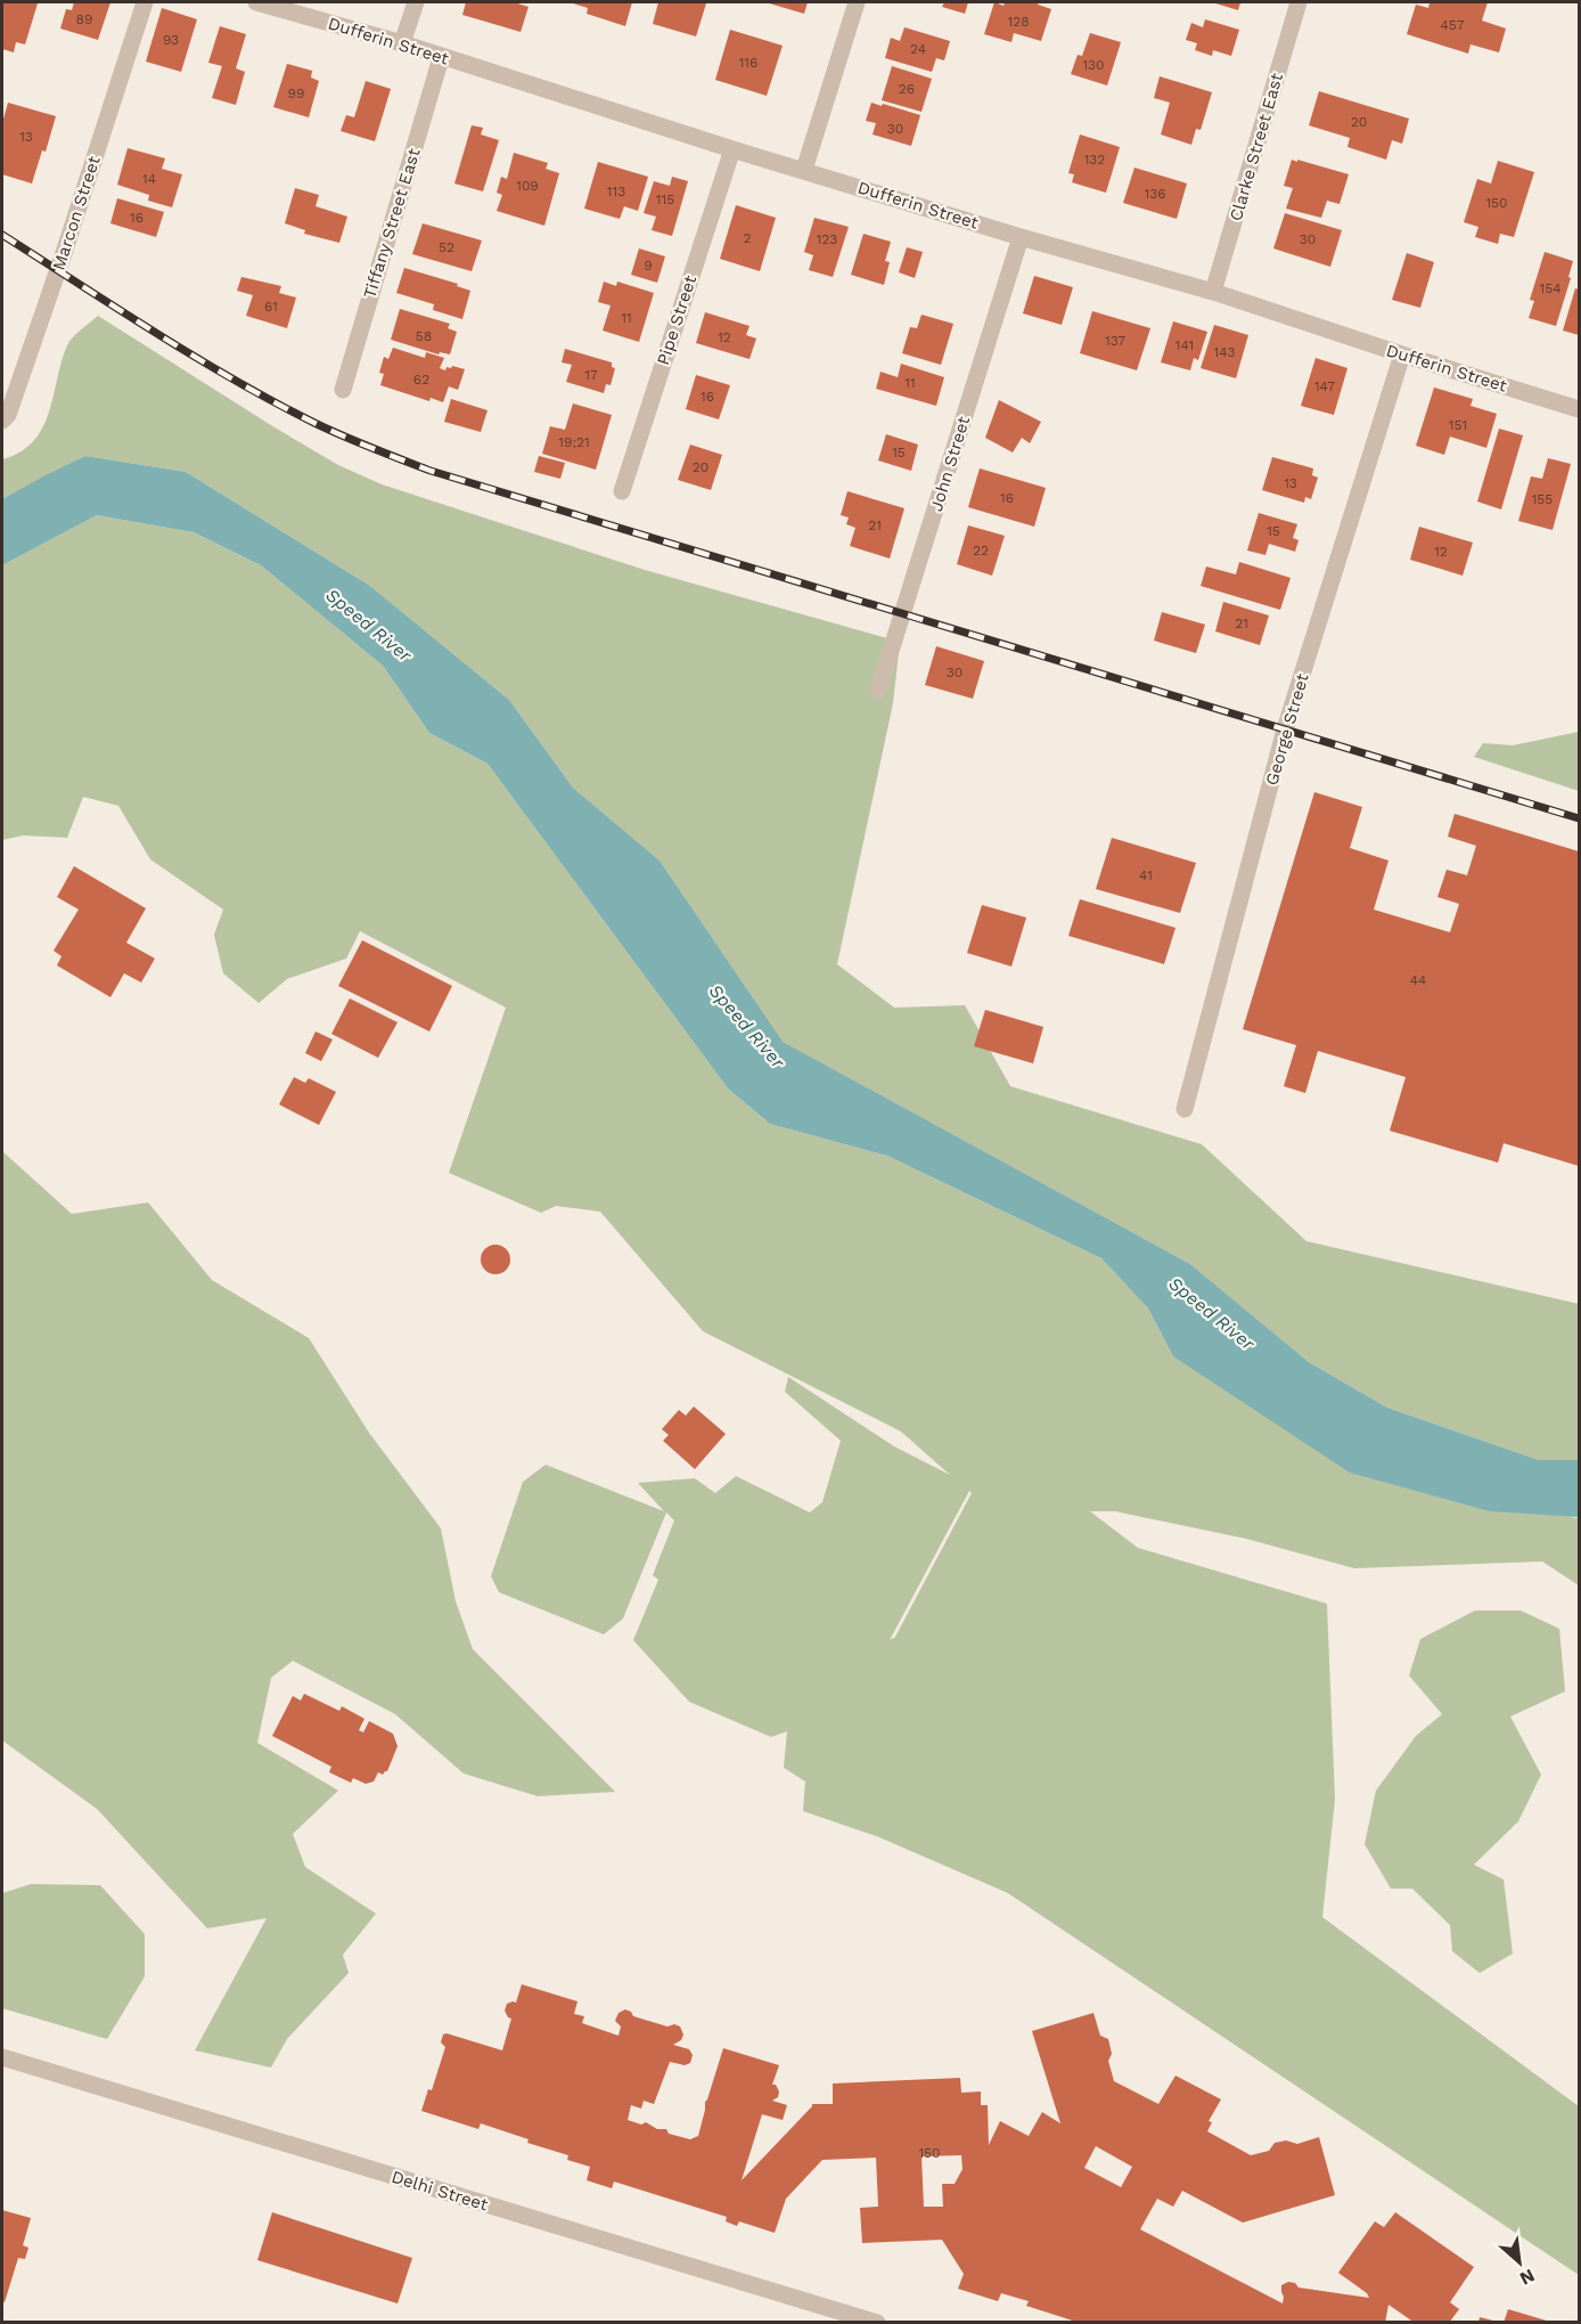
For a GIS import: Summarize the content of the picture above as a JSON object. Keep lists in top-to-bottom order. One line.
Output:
{"streets":{"street":["Dufferin Street","Clarke Street East","Marcon Street","Tiffany Street East","Pipe Street","John Street","George Street","Delhi Street"]},"crossings":[["Dufferin Street","Clarke Street East"],["Dufferin Street","Tiffany Street East"],["Dufferin Street","Pipe Street"],["Dufferin Street","John Street"],["Dufferin Street","George Street"]],"water":["Speed River"],"house_numbers":["89","128","457","93","24","116","130","26","99","20","30","13","132","14","109","113","136","115","150","16","2","123","30","52","9","154","61","11","58","12","137","141","143","17","62","11","147","16","151","19;21","15","20","13","16","155","21","15","22","12","21","30","41","44","150"],"north":"bottom right"}
